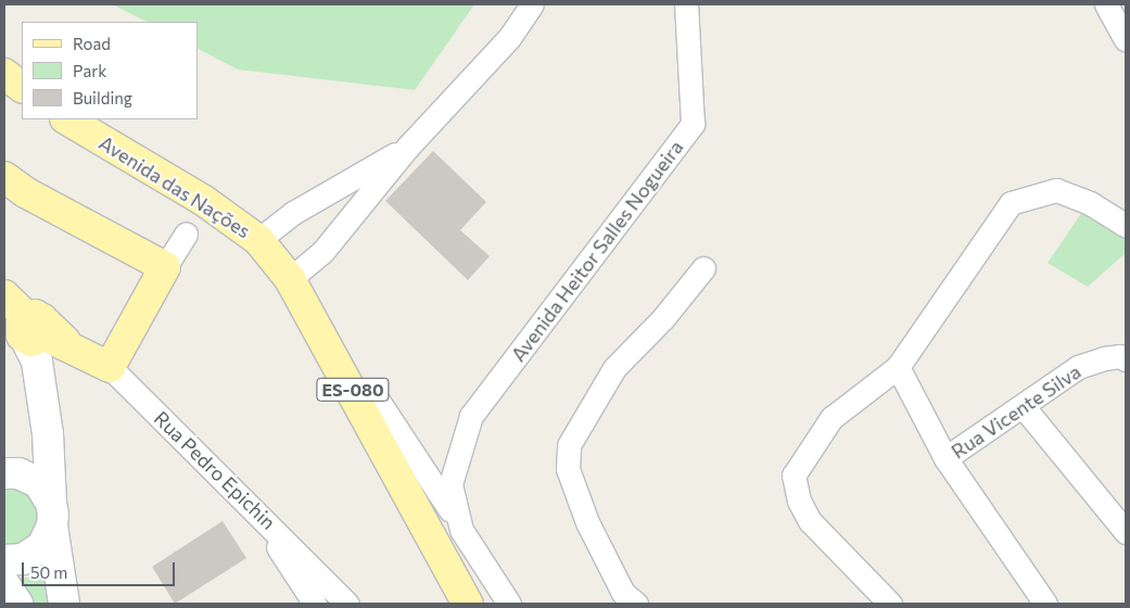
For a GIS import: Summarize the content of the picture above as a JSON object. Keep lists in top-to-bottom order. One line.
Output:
{"streets":{"main road":["Avenida das Nações","ES-080","Rua Pedro Epichin"],"street":["Avenida Heitor Salles Nogueira","Rua Vicente Silva"]},"legend":["Road","Park","Building"],"scale_bar":"50 m"}
